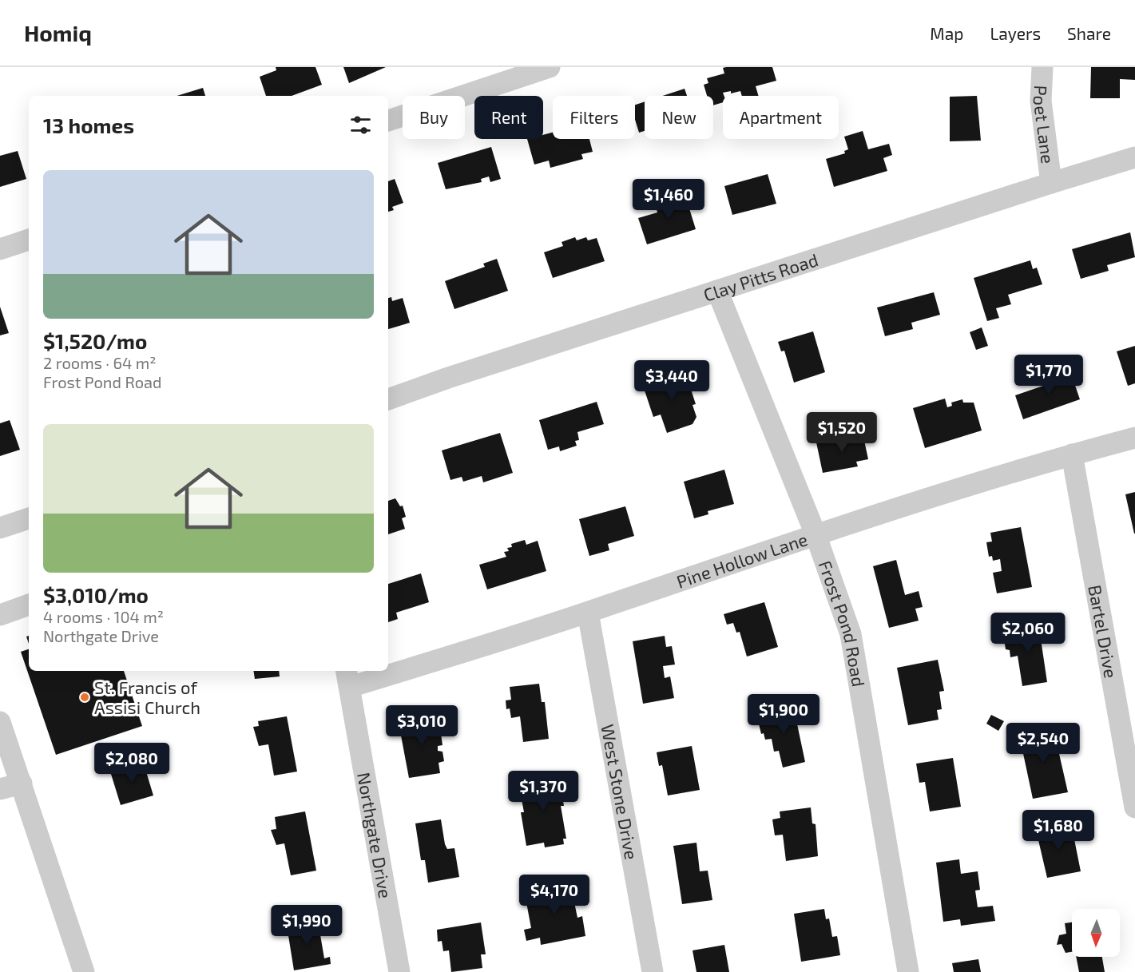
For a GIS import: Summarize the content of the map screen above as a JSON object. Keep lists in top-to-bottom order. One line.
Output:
{"streets":{"street":["Poet Lane","Clay Pitts Road","Pine Hollow Lane","Frost Pond Road","Bartel Drive","West Stone Drive","Northgate Drive"]},"crossings":[["Poet Lane","Clay Pitts Road"],["Clay Pitts Road","Frost Pond Road"],["Pine Hollow Lane","Frost Pond Road"],["Pine Hollow Lane","Bartel Drive"],["Pine Hollow Lane","West Stone Drive"],["Pine Hollow Lane","Northgate Drive"]],"places":["St. Francis of Assisi Church"],"north":"bottom","page":{"header":"Homiq","nav":["Map","Layers","Share"],"chip":["Buy","Rent","Filters","New","Apartment"],"heading":"13 homes","list":[{"name":"$1,520/mo","note":"2 rooms · 64 m² · Frost Pond Road"},{"name":"$3,010/mo","note":"4 rooms · 104 m² · Northgate Drive"}],"price":["$1,460","$1,770","$3,440","$1,520","$2,060","$1,900","$3,010","$2,540","$2,080","$1,370","$1,680","$4,170","$1,990"]}}
